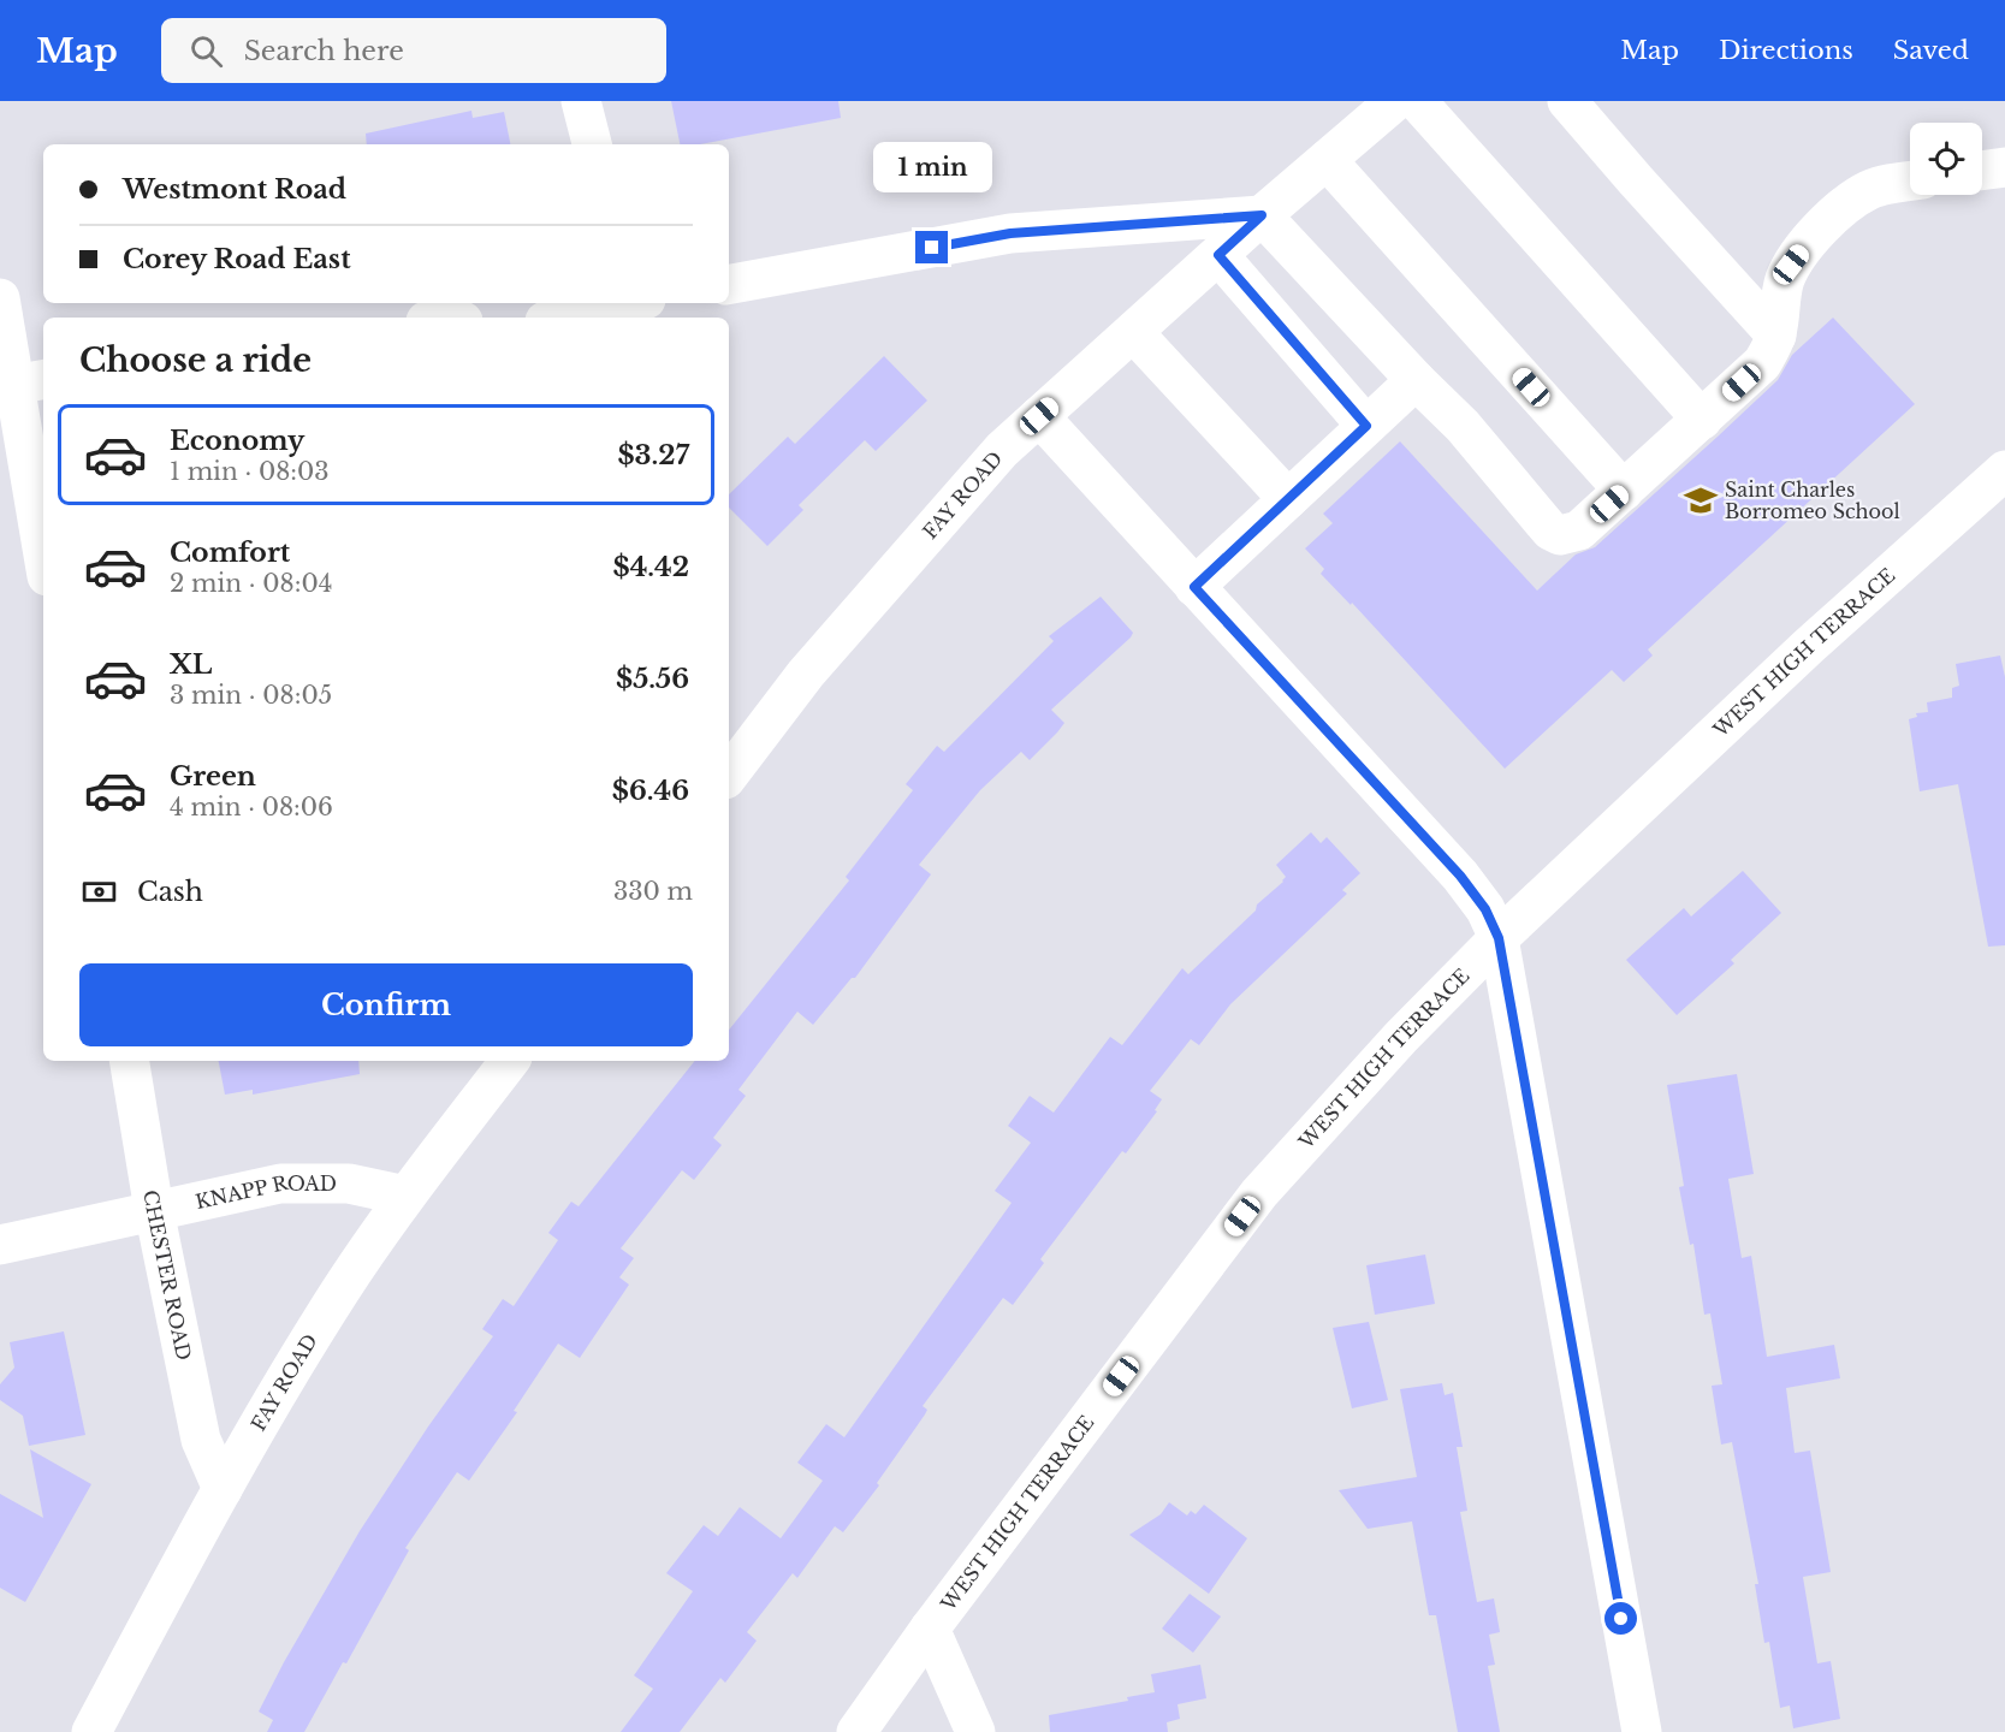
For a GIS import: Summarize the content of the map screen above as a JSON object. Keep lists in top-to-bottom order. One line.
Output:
{"streets":{"street":["FAY ROAD","WEST HIGH TERRACE","KNAPP ROAD","CHESTER ROAD"]},"crossings":[["FAY ROAD","KNAPP ROAD"],["FAY ROAD","CHESTER ROAD"],["KNAPP ROAD","CHESTER ROAD"]],"places":{"school or university":["Saint Charles Borromeo School"]},"page":{"header":"Map","search":"Search here","nav":["Map","Directions","Saved"],"bubble":"1 min","banner":["Westmont Road","Corey Road East"],"heading":"Choose a ride","list":[{"name":"Economy","note":"1 min · 08:03","value":"$3.27"},{"name":"Comfort","note":"2 min · 08:04","value":"$4.42"},{"name":"XL","note":"3 min · 08:05","value":"$5.56"},{"name":"Green","note":"4 min · 08:06","value":"$6.46"}],"pay":["Cash","330 m"],"buttons":"Confirm"}}
